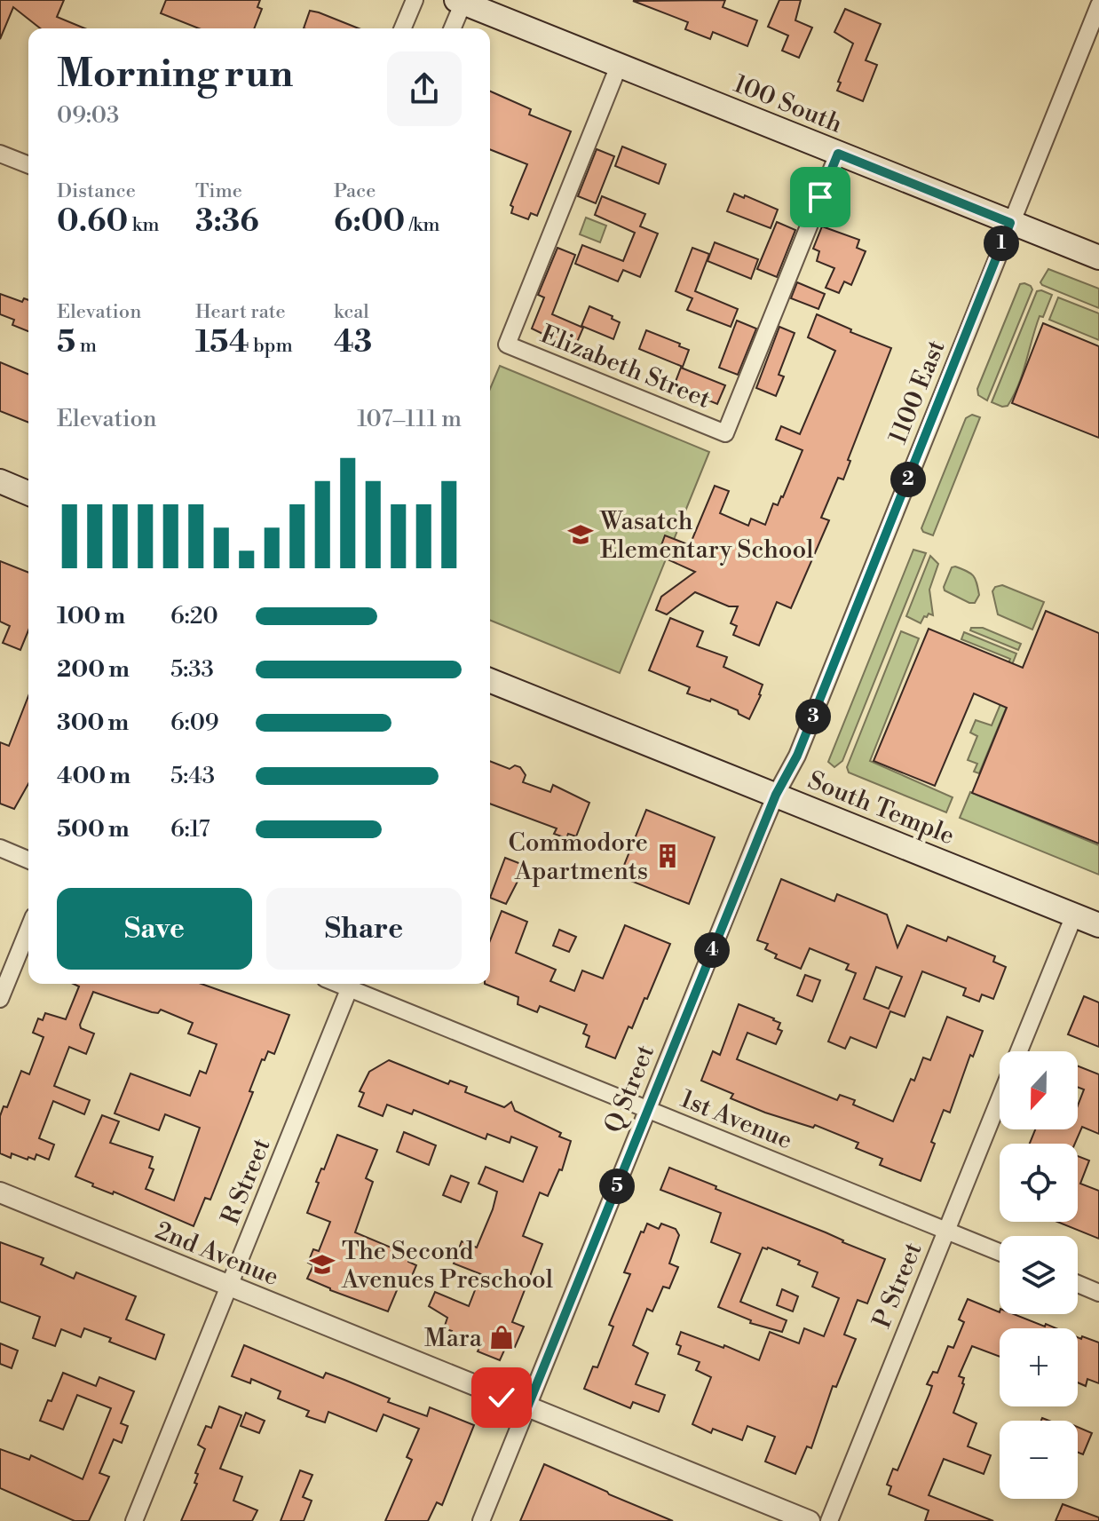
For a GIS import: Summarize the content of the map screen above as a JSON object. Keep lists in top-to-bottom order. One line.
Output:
{"streets":{"main road":["100 South","South Temple"],"street":["Elizabeth Street","1100 East","Q Street","1st Avenue","R Street","2nd Avenue","P Street"]},"crossings":[["100 South","Elizabeth Street"],["100 South","1100 East"],["1100 East","South Temple"],["1100 East","Q Street"],["South Temple","Q Street"],["South Temple","P Street"],["Q Street","1st Avenue"],["Q Street","2nd Avenue"],["1st Avenue","R Street"],["1st Avenue","P Street"],["R Street","2nd Avenue"]],"places":{"school or university":["Wasatch Elementary School","The Second Avenues Preschool"],"building":["Commodore Apartments"],"shop":["Mara"]},"north":"bottom","page":{"heading":["Morning run","09:03"],"stats":[["Distance","0.60 km"],["Time","3:36"],["Pace","6:00 /km"],["Elevation","5 m"],["Heart rate","154 bpm"],["kcal","43"]],"pins":["1","2","3","4","5"],"chart":["Elevation","107–111 m"],"list":[{"name":"100 m","note":"6:20"},{"name":"200 m","note":"5:33"},{"name":"300 m","note":"6:09"},{"name":"400 m","note":"5:43"},{"name":"500 m","note":"6:17"}],"buttons":["Save","Share"],"map_buttons":["+","−"]}}
